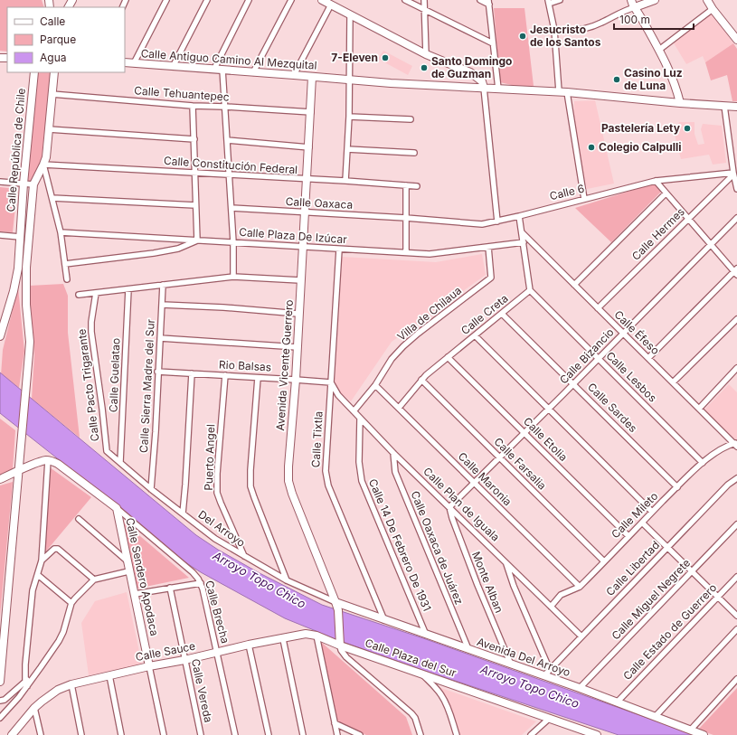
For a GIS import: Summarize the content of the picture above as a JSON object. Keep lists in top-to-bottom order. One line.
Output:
{"streets":{"street":["Calle Antiguo Camino Al Mezquital","Calle Tehuantepec","Calle República de Chile","Calle Constitución Federal","Calle 6","Calle Oaxaca","Calle Hermes","Calle Plaza De Izúcar","Villa de Chilaua","Calle Creta","Calle Éfeso","Calle Bizancio","Avenida Vicente Guerrero","Rio Balsas","Calle Guelatao","Calle Lesbos","Calle Pacto Trigarante","Calle Sierra Madre del Sur","Calle Sardes","Calle Tixtla","Calle Etolia","Puerto Angel","Calle Farsalia","Calle Maronia","Calle Plan de Iguala","Calle Mileto","Del Arroyo","Calle 14 De Febrero De 1931","Calle Oaxaca de Juárez","Calle Libertad","Calle Sendero Apodaca","Monte Alban","Calle Miguel Negrete","Calle Brecha","Calle Estado de Guerrero","Calle Sauce","Avenida Del Arroyo","Calle Plaza del Sur","Calle Vereda"]},"crossings":[["Calle Antiguo Camino Al Mezquital","Avenida Vicente Guerrero"],["Calle Tehuantepec","Calle República de Chile"],["Calle Tehuantepec","Avenida Vicente Guerrero"],["Calle República de Chile","Calle Constitución Federal"],["Calle Constitución Federal","Avenida Vicente Guerrero"],["Calle 6","Calle Oaxaca"],["Calle 6","Calle Hermes"],["Calle Oaxaca","Avenida Vicente Guerrero"],["Calle Hermes","Calle Éfeso"],["Calle Plaza De Izúcar","Villa de Chilaua"],["Calle Plaza De Izúcar","Avenida Vicente Guerrero"],["Calle Plaza De Izúcar","Calle Tixtla"],["Villa de Chilaua","Calle Maronia"],["Villa de Chilaua","Calle Plan de Iguala"],["Calle Creta","Calle Lesbos"],["Calle Creta","Calle Sardes"],["Calle Creta","Calle Etolia"],["Calle Creta","Calle Farsalia"],["Calle Creta","Calle Maronia"],["Calle Éfeso","Calle Bizancio"],["Calle Éfeso","Calle Mileto"],["Calle Bizancio","Calle Lesbos"],["Calle Bizancio","Calle Sardes"],["Calle Bizancio","Calle Etolia"],["Calle Bizancio","Calle Farsalia"],["Calle Bizancio","Calle Maronia"],["Calle Bizancio","Calle Plan de Iguala"],["Calle Bizancio","Monte Alban"],["Avenida Vicente Guerrero","Rio Balsas"],["Avenida Vicente Guerrero","Del Arroyo"],["Avenida Vicente Guerrero","Calle Sauce"],["Avenida Vicente Guerrero","Avenida Del Arroyo"],["Avenida Vicente Guerrero","Calle Plaza del Sur"],["Rio Balsas","Calle Sierra Madre del Sur"],["Rio Balsas","Calle Tixtla"],["Rio Balsas","Puerto Angel"],["Rio Balsas","Calle Plan de Iguala"],["Calle Guelatao","Del Arroyo"],["Calle Lesbos","Calle Mileto"],["Calle Pacto Trigarante","Del Arroyo"],["Calle Sierra Madre del Sur","Del Arroyo"],["Calle Sardes","Calle Mileto"],["Calle Tixtla","Calle Plan de Iguala"],["Calle Tixtla","Avenida Del Arroyo"],["Calle Etolia","Calle Mileto"],["Puerto Angel","Del Arroyo"],["Calle Farsalia","Calle Mileto"],["Calle Maronia","Calle Mileto"],["Calle Plan de Iguala","Calle Mileto"],["Calle Plan de Iguala","Calle 14 De Febrero De 1931"],["Calle Plan de Iguala","Calle Oaxaca de Juárez"],["Calle Plan de Iguala","Calle Libertad"],["Calle Plan de Iguala","Monte Alban"],["Del Arroyo","Avenida Del Arroyo"],["Calle 14 De Febrero De 1931","Avenida Del Arroyo"],["Calle Oaxaca de Juárez","Avenida Del Arroyo"],["Calle Libertad","Avenida Del Arroyo"],["Calle Sendero Apodaca","Calle Brecha"],["Calle Sendero Apodaca","Calle Sauce"],["Monte Alban","Avenida Del Arroyo"],["Calle Miguel Negrete","Avenida Del Arroyo"],["Calle Brecha","Calle Sauce"],["Calle Estado de Guerrero","Avenida Del Arroyo"],["Calle Sauce","Calle Plaza del Sur"],["Calle Sauce","Calle Vereda"]],"water":["Arroyo Topo Chico"],"places":["Jesucristo de los Santos","7-Eleven","Santo Domingo de Guzman","Casino Luz de Luna","Pastelería Lety","Colegio Calpulli"],"legend":["Calle","Parque","Agua"],"scale_bar":"100 m"}
